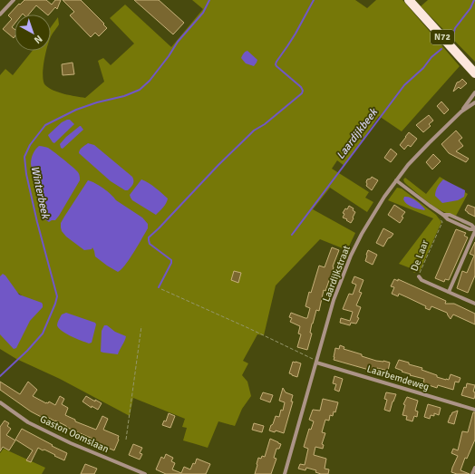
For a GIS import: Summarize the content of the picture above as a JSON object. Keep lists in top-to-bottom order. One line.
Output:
{"streets":{"main road":["N72"],"street":["De Laar","Laardijkstraat","Laarbemdeweg","Gaston Oomslaan"]},"crossings":[["Laardijkstraat","Laarbemdeweg"]],"water":["Laardijkbeek","Winterbeek"],"north":"bottom right"}
